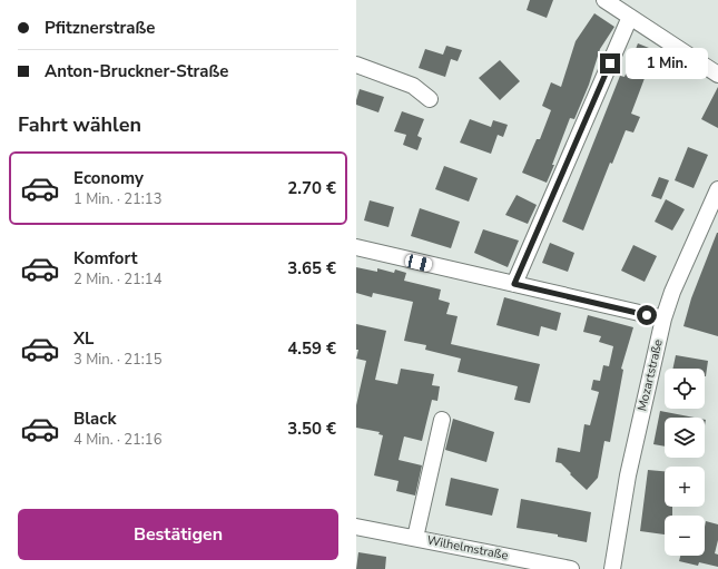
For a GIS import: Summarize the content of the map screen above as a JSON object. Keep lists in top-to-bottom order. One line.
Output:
{"streets":{"street":["Mozartstraße","Wilhelmstraße"]},"page":{"banner":["Pfitznerstraße","Anton-Bruckner-Straße"],"bubble":"1 Min.","heading":"Fahrt wählen","list":[{"name":"Economy","note":"1 Min. · 21:13","value":"2.70 €"},{"name":"Komfort","note":"2 Min. · 21:14","value":"3.65 €"},{"name":"XL","note":"3 Min. · 21:15","value":"4.59 €"},{"name":"Black","note":"4 Min. · 21:16","value":"3.50 €"}],"map_buttons":["+","−"],"buttons":"Bestätigen"}}
